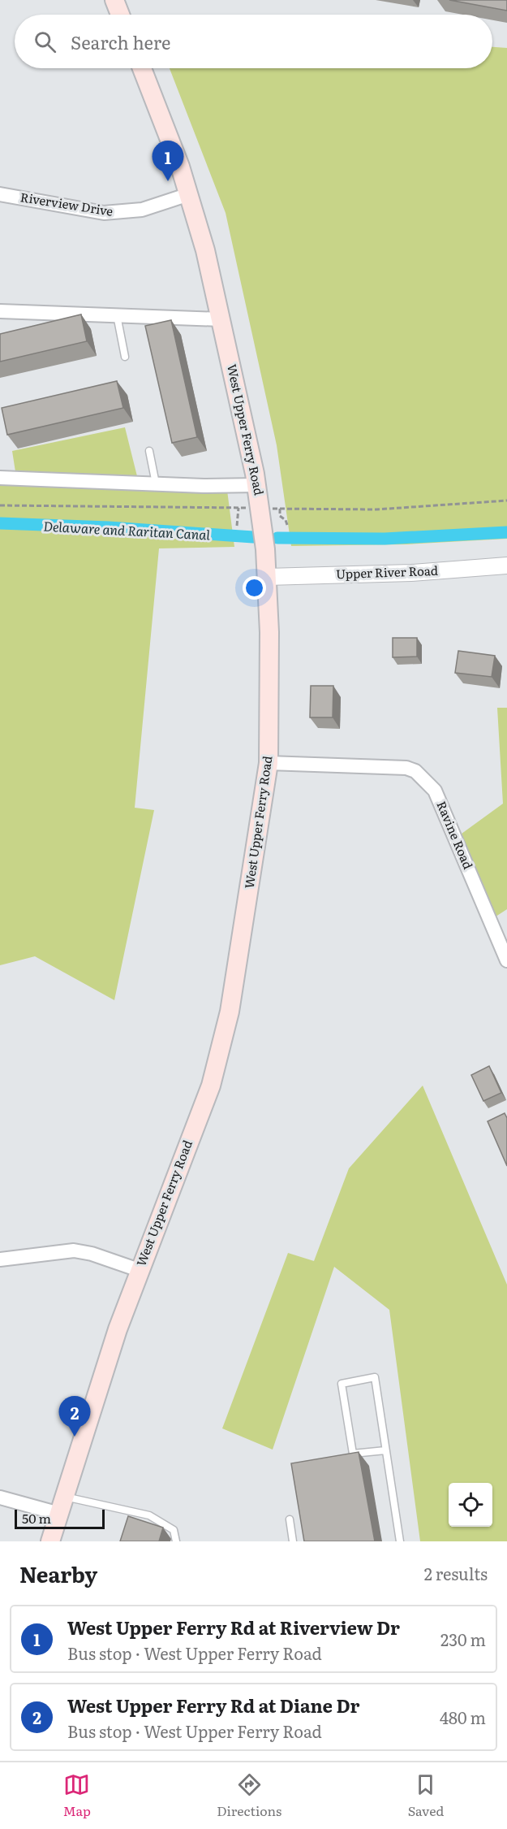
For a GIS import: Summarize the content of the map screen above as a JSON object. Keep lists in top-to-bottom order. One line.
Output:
{"streets":{"main road":["West Upper Ferry Road"],"street":["Riverview Drive","Upper River Road","Ravine Road"]},"crossings":[["Riverview Drive","West Upper Ferry Road"],["West Upper Ferry Road","Upper River Road"],["West Upper Ferry Road","Ravine Road"]],"water":["Delaware and Raritan Canal"],"scale_bar":"50 m","page":{"search":"Search here","pins":["1","2"],"scale":"50 m","heading":["Nearby","2 results"],"list":[{"mark":"1","name":"West Upper Ferry Rd at Riverview Dr","note":"Bus stop · West Upper Ferry Road","value":"230 m"},{"mark":"2","name":"West Upper Ferry Rd at Diane Dr","note":"Bus stop · West Upper Ferry Road","value":"480 m"}],"nav":["Map","Directions","Saved"]}}
